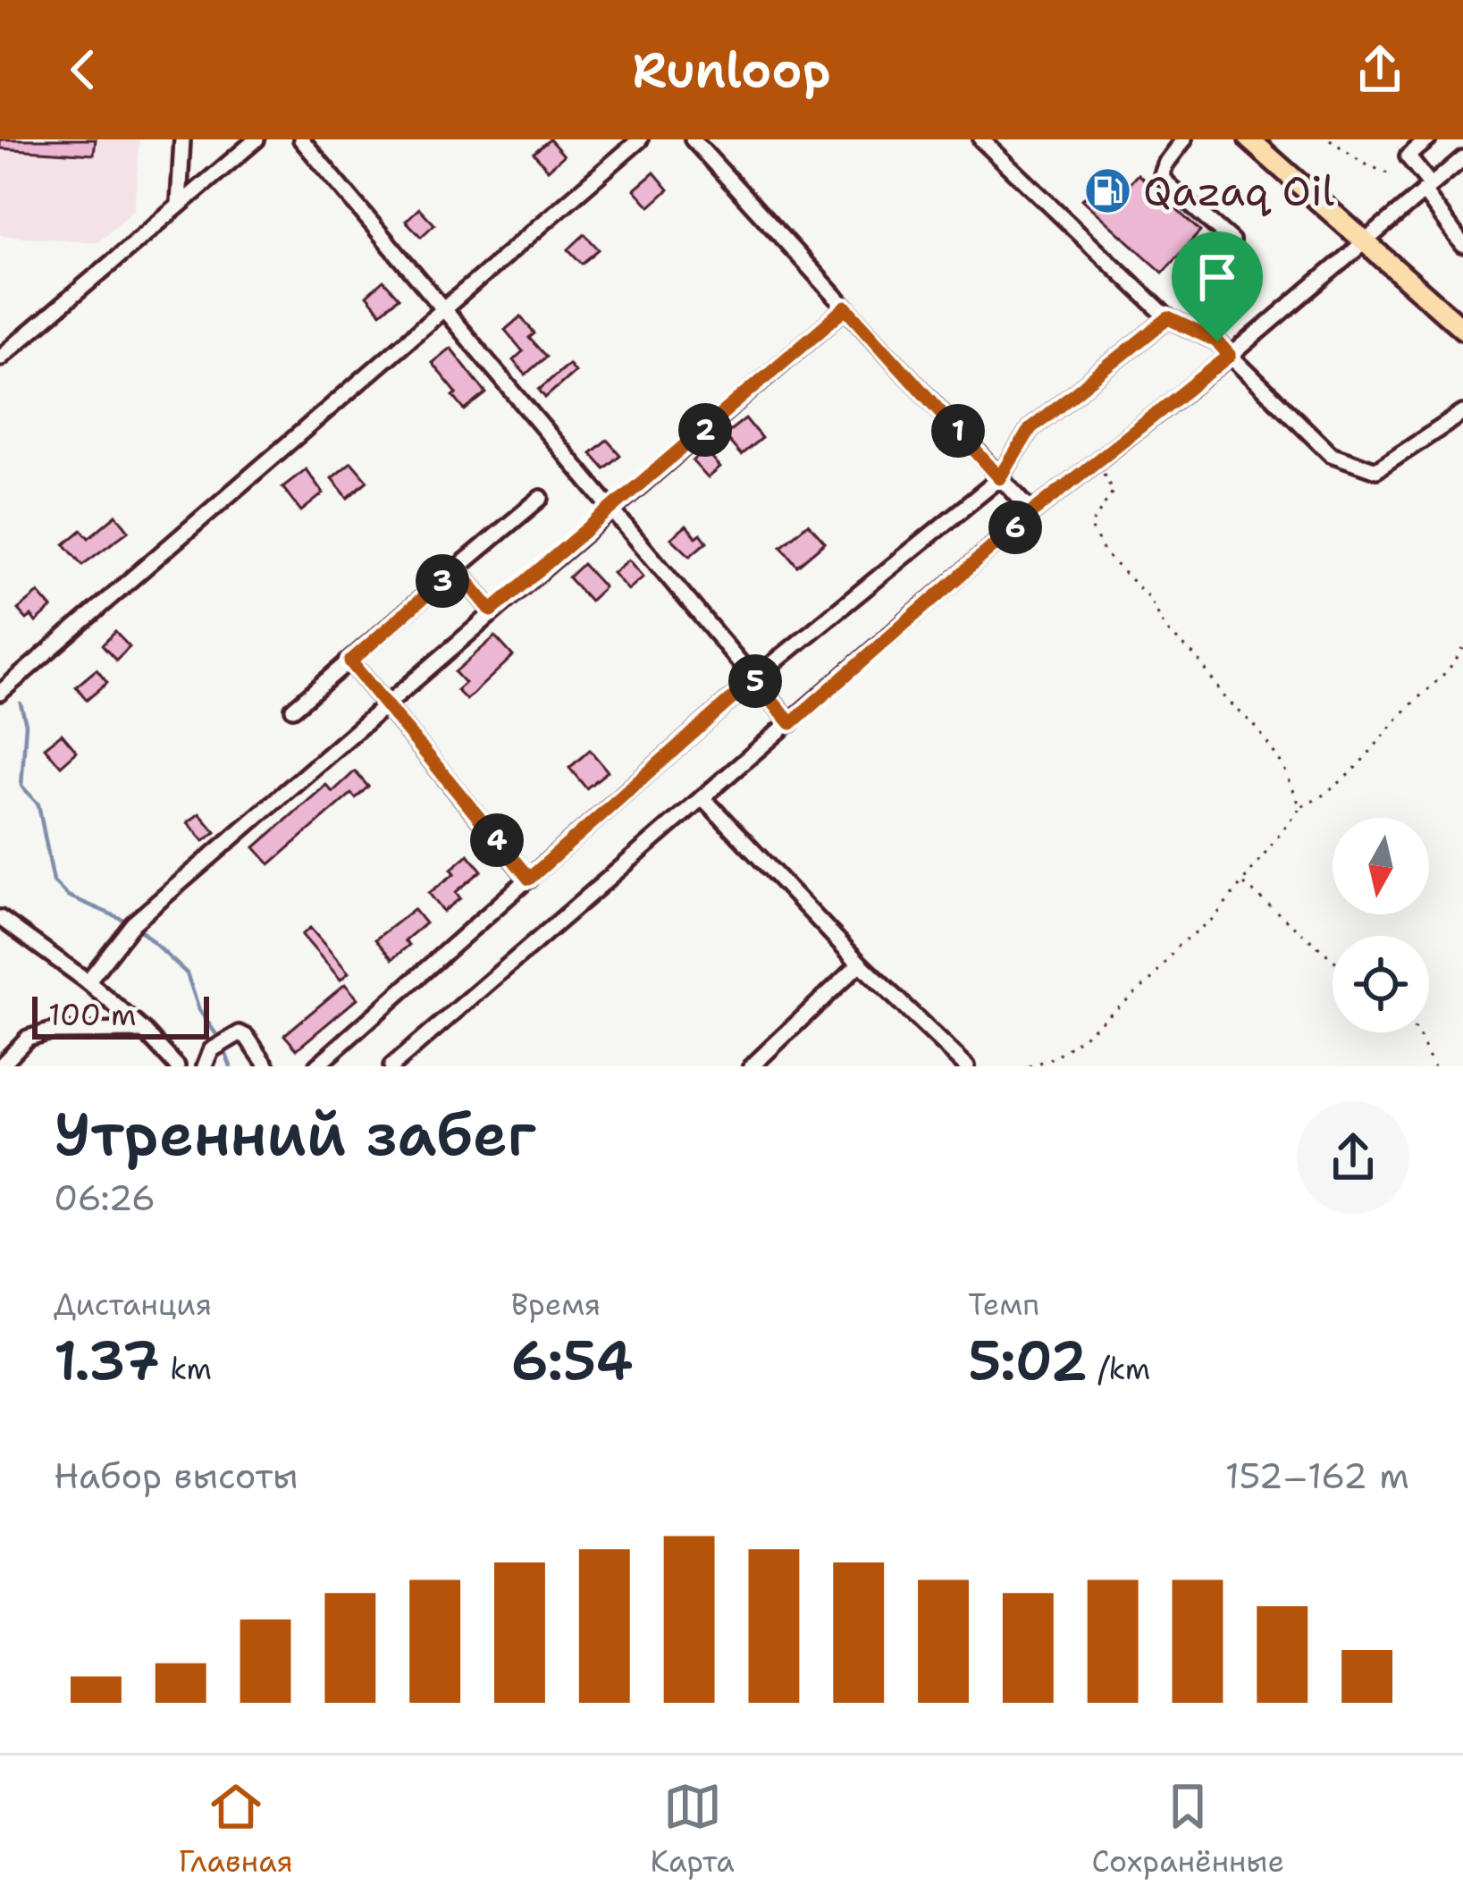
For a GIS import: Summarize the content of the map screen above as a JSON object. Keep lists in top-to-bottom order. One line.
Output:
{"places":{"fuel station":["Qazaq Oil"]},"scale_bar":"100 m","north":"bottom","page":{"header":"Runloop","pins":["2","1","6","3","5","4"],"scale":"100 m","heading":["Утренний забег","06:26"],"stats":[["Дистанция","1.37 km"],["Время","6:54"],["Темп","5:02 /km"]],"chart":["Набор высоты","152–162 m"],"tabs":["Главная","Карта","Сохранённые"]}}
